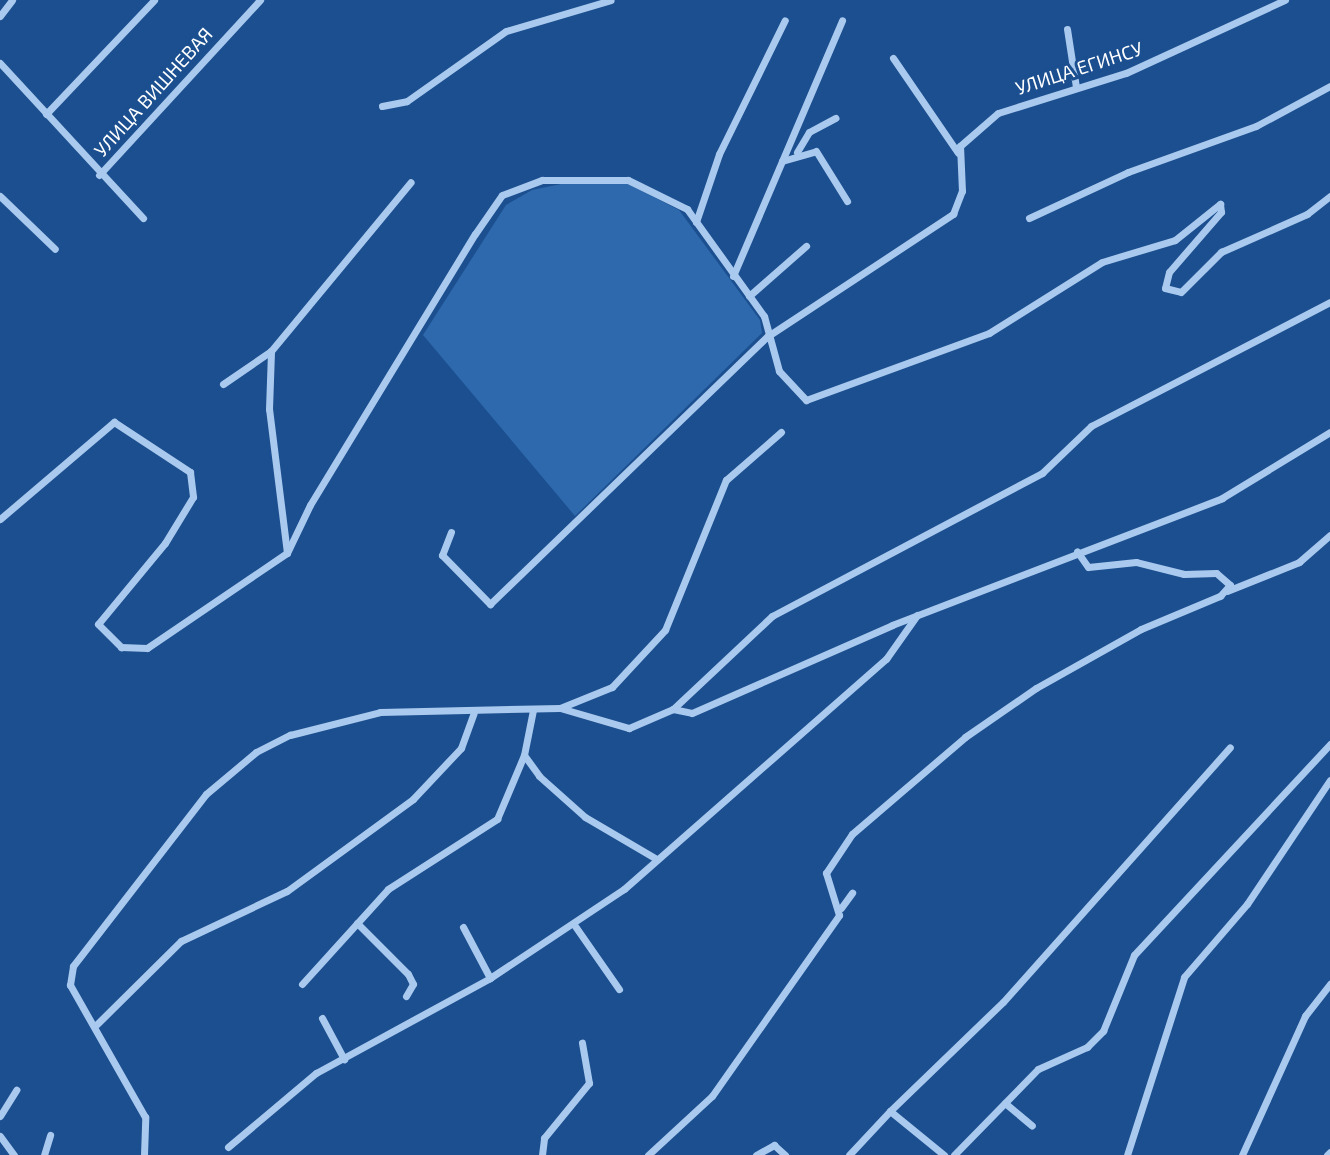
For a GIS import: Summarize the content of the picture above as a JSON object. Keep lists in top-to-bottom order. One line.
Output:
{"streets":{"street":["УЛИЦА ЕГИНСУ","УЛИЦА ВИШНЕВАЯ"]}}
